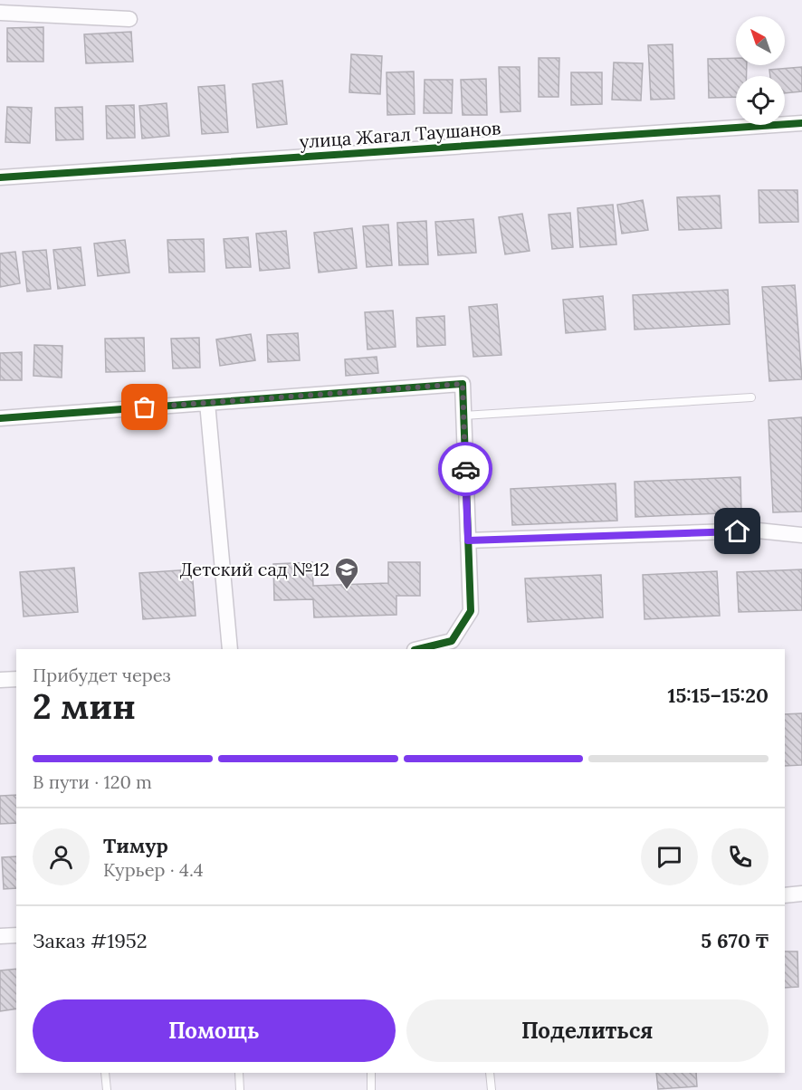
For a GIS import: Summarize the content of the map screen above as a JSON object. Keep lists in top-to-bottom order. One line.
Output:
{"streets":{"street":["улица Жагал Таушанов"]},"places":{"school or university":["Детский сад №12"]},"north":"top left","page":{"heading":["2 мин","Прибудет через","15:15–15:20"],"panel":["Тимур","Курьер · 4.4","Заказ #1952","5 670 ₸"],"bar":"В пути · 120 m","buttons":["Помощь","Поделиться"]}}
